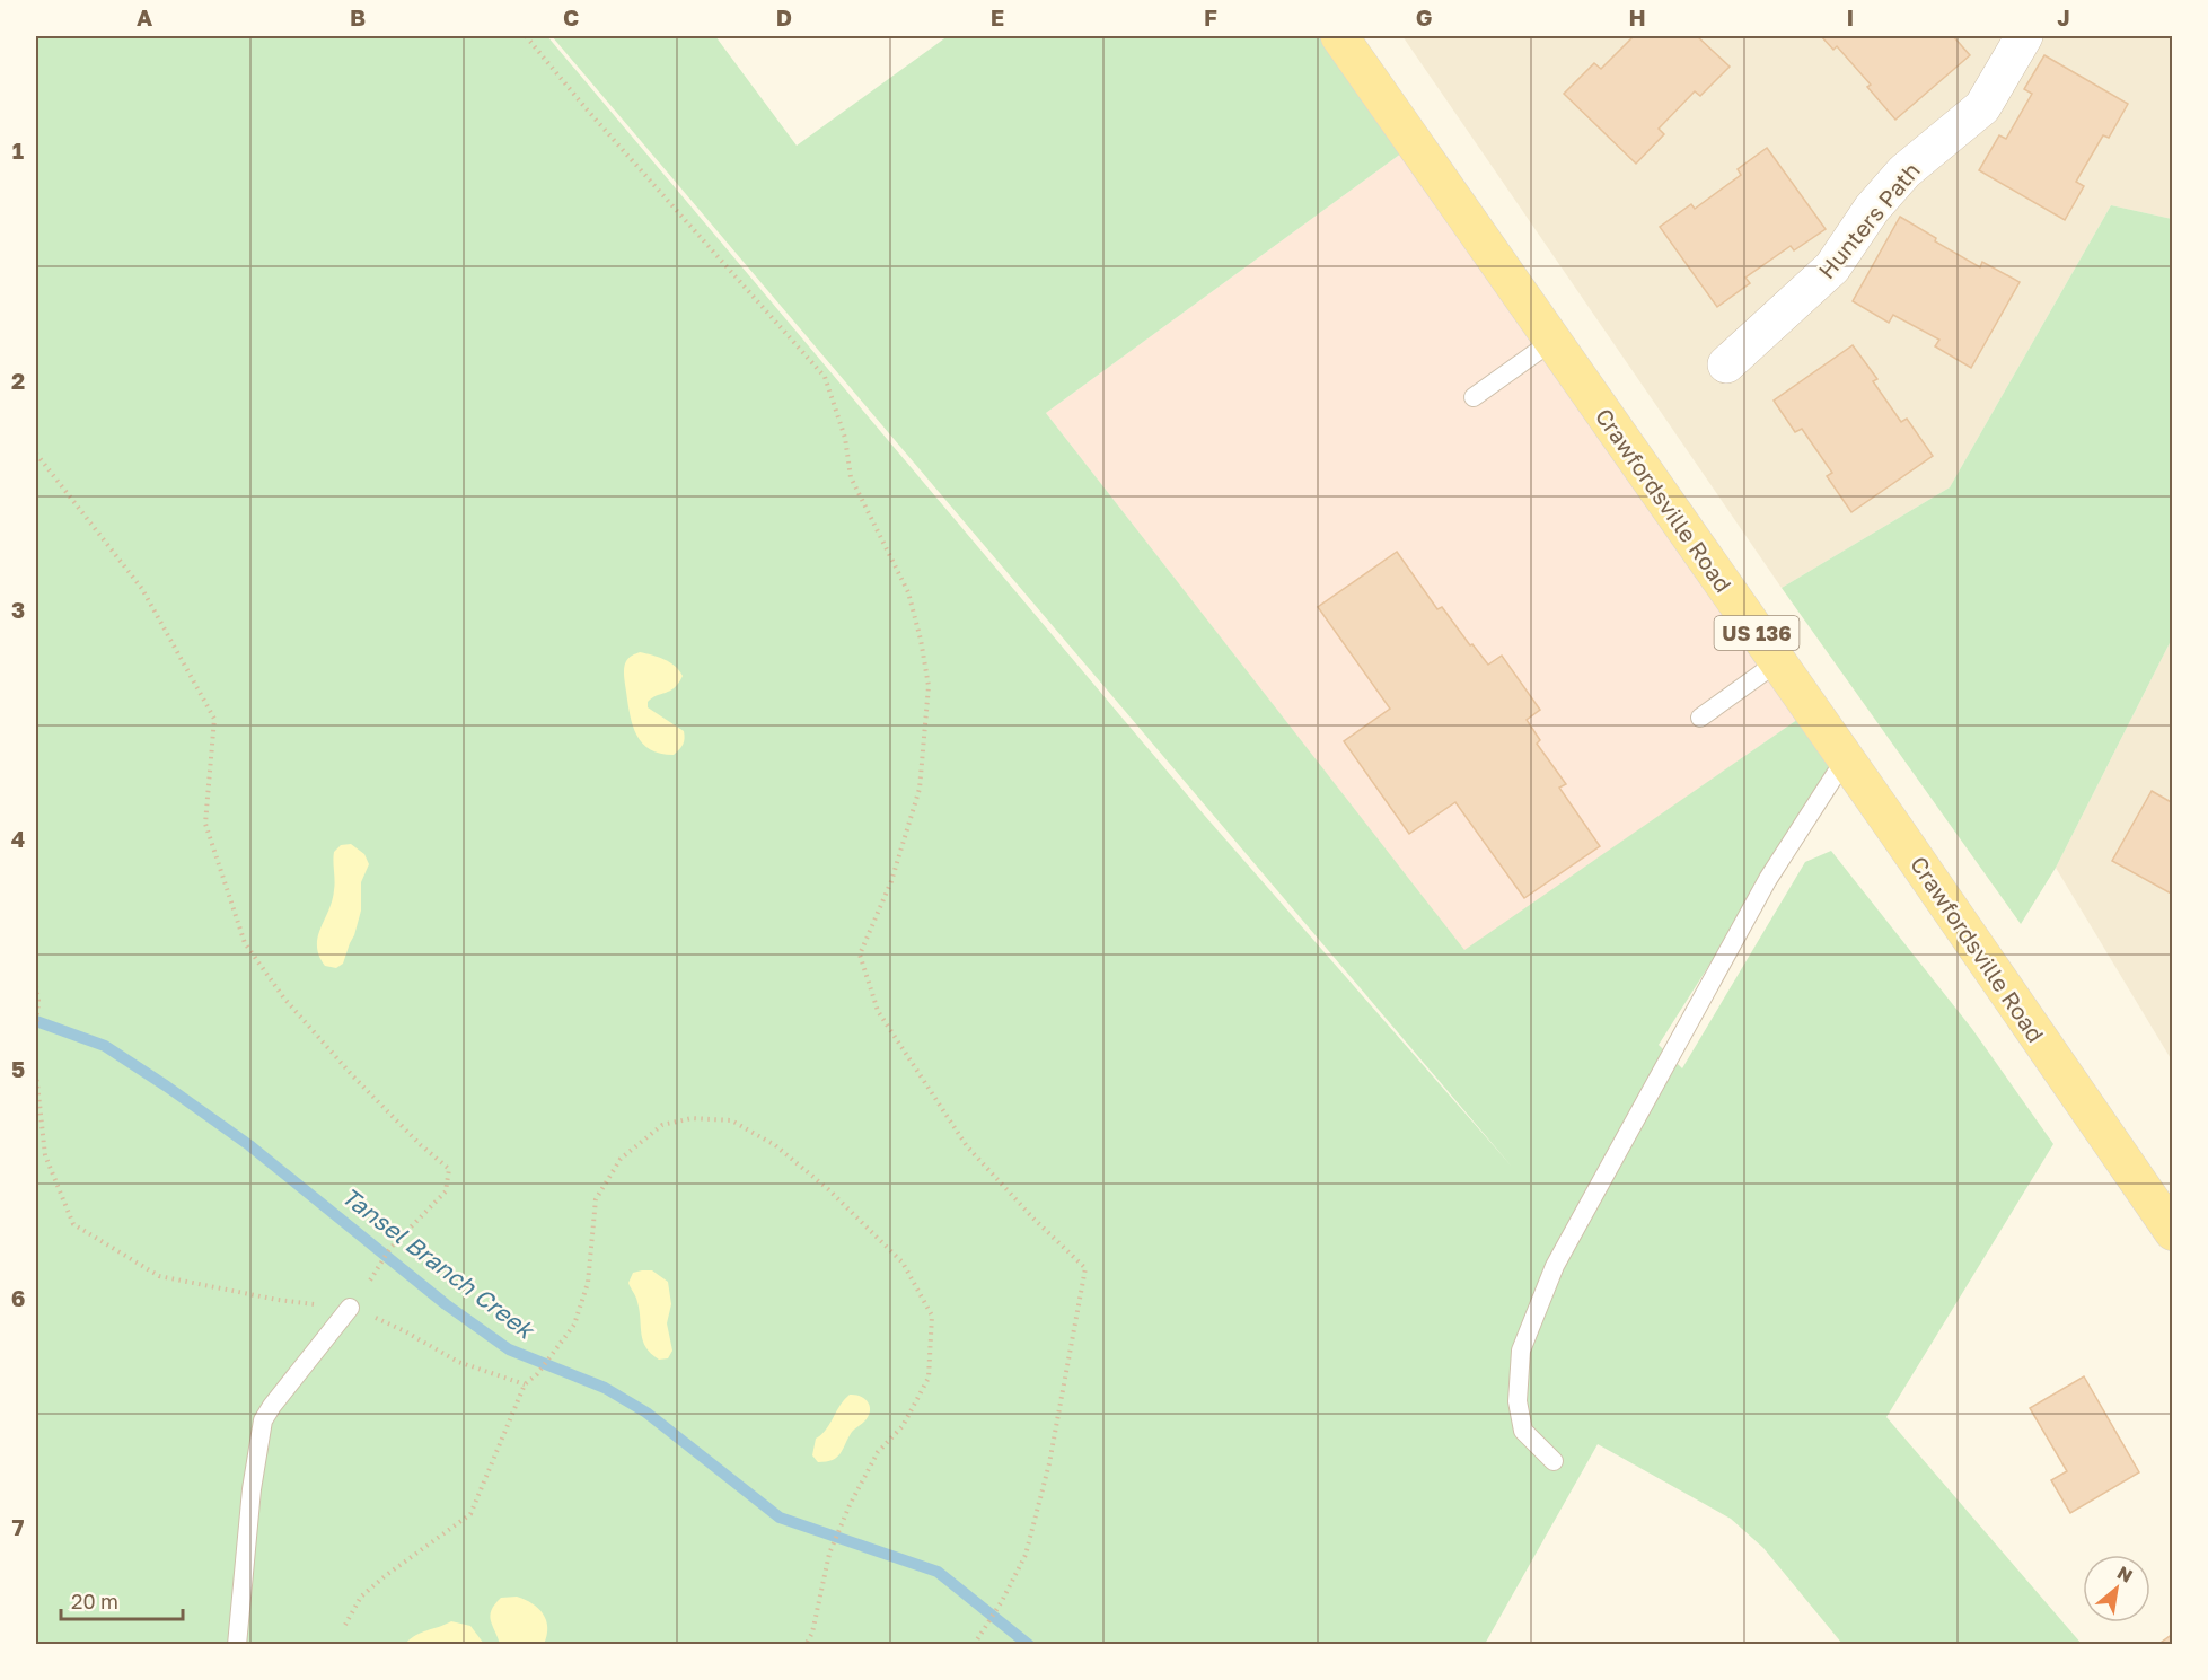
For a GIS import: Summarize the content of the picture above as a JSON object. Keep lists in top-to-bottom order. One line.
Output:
{"streets":{"main road":["Crawfordsville Road","US 136"],"street":["Hunters Path"]},"water":["Tansel Branch Creek"],"scale_bar":"20 m","north":"top right","grid":{"columns":["A","B","C","D","E","F","G","H","I","J"],"rows":["1","2","3","4","5","6","7"]}}
